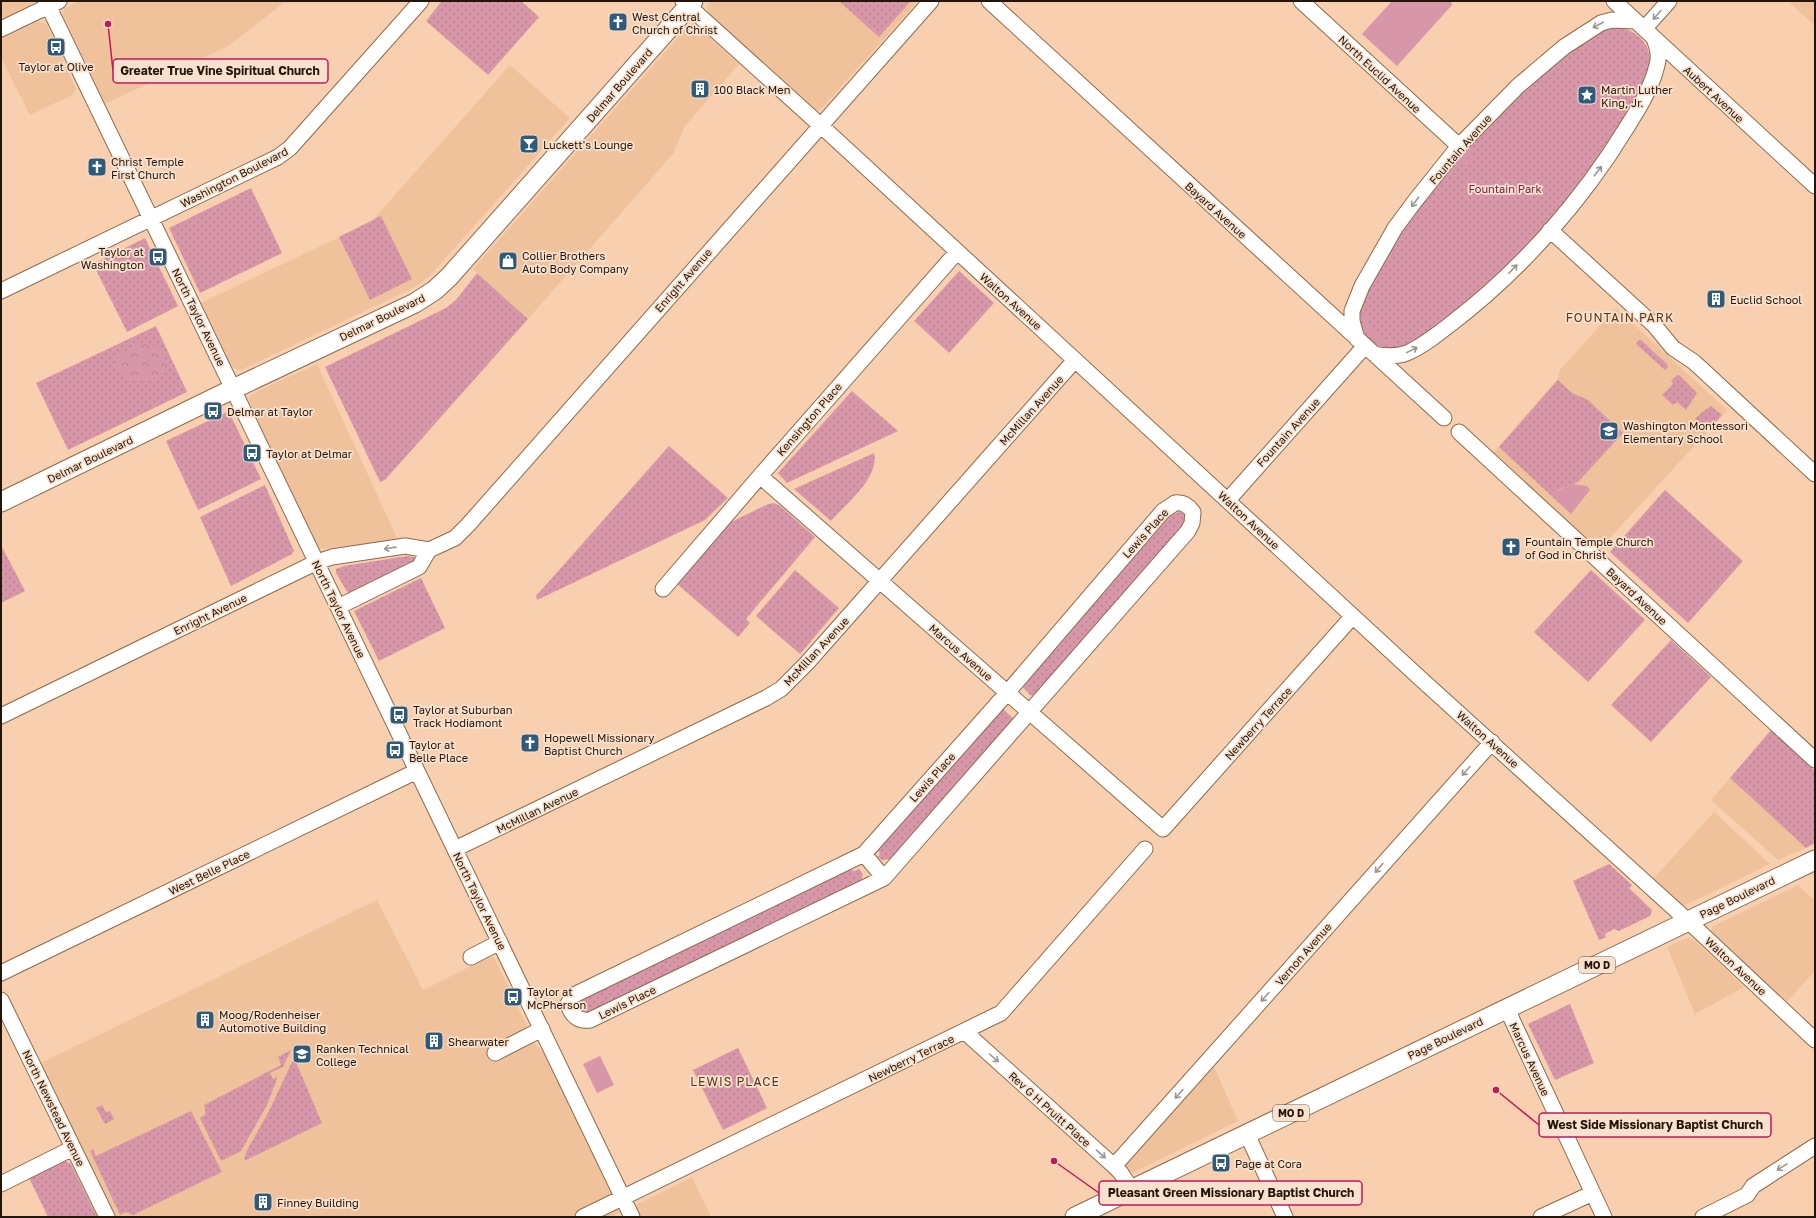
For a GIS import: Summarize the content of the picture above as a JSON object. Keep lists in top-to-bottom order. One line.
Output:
{"streets":{"main road":["Delmar Boulevard","Page Boulevard","MO D"],"street":["North Euclid Avenue","Aubert Avenue","Fountain Avenue","Washington Boulevard","Bayard Avenue","Enright Avenue","Walton Avenue","North Taylor Avenue","McMillan Avenue","Kensington Place","Lewis Place","Marcus Avenue","Newberry Terrace","West Belle Place","Vernon Avenue","North Newstead Avenue","Rev G H Pruitt Place"]},"crossings":[["North Euclid Avenue","Fountain Avenue"],["Delmar Boulevard","Walton Avenue"],["Delmar Boulevard","North Taylor Avenue"],["Aubert Avenue","Fountain Avenue"],["Fountain Avenue","Bayard Avenue"],["Fountain Avenue","Walton Avenue"],["Washington Boulevard","North Taylor Avenue"],["Enright Avenue","Walton Avenue"],["Enright Avenue","North Taylor Avenue"],["Walton Avenue","McMillan Avenue"],["Walton Avenue","Kensington Place"],["Walton Avenue","Newberry Terrace"],["Walton Avenue","Page Boulevard"],["Walton Avenue","Vernon Avenue"],["North Taylor Avenue","McMillan Avenue"],["North Taylor Avenue","Newberry Terrace"],["North Taylor Avenue","West Belle Place"],["McMillan Avenue","Marcus Avenue"],["Kensington Place","Marcus Avenue"],["Lewis Place","Marcus Avenue"],["Marcus Avenue","Newberry Terrace"],["Marcus Avenue","Page Boulevard"],["Newberry Terrace","Rev G H Pruitt Place"],["Page Boulevard","Rev G H Pruitt Place"],["Vernon Avenue","Rev G H Pruitt Place"]],"one_way":["Fountain Avenue","Vernon Avenue","Rev G H Pruitt Place"],"districts":["FOUNTAIN PARK","LEWIS PLACE"],"parks":["Fountain Park"],"places":{"church":["West Central Church of Christ","Christ Temple First Church","Fountain Temple Church of God in Christ","Hopewell Missionary Baptist Church"],"other":["Greater True Vine Spiritual Church","West Side Missionary Baptist Church","Pleasant Green Missionary Baptist Church"],"bus stop":["Taylor at Olive","Taylor at Washington","Delmar at Taylor","Taylor at Delmar","Taylor at Suburban Track Hodiamont","Taylor at Belle Place","Taylor at McPherson","Page at Cora"],"building":["100 Black Men","Euclid School","Moog/Rodenheiser Automotive Building","Shearwater","Finney Building"],"place":["Martin Luther King, Jr."],"bar":["Luckett's Lounge"],"shop":["Collier Brothers Auto Body Company"],"school or university":["Washington Montessori Elementary School","Ranken Technical College"]}}
